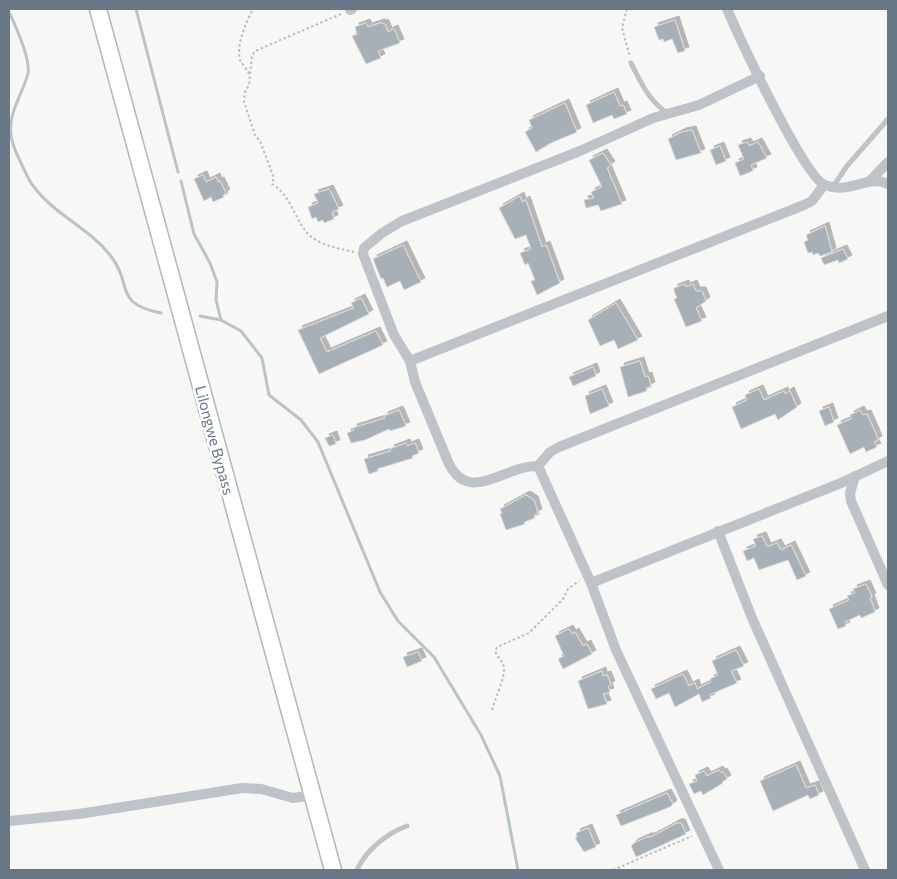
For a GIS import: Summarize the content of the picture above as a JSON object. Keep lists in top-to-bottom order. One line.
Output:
{"streets":{"main road":["Lilongwe Bypass"]}}
